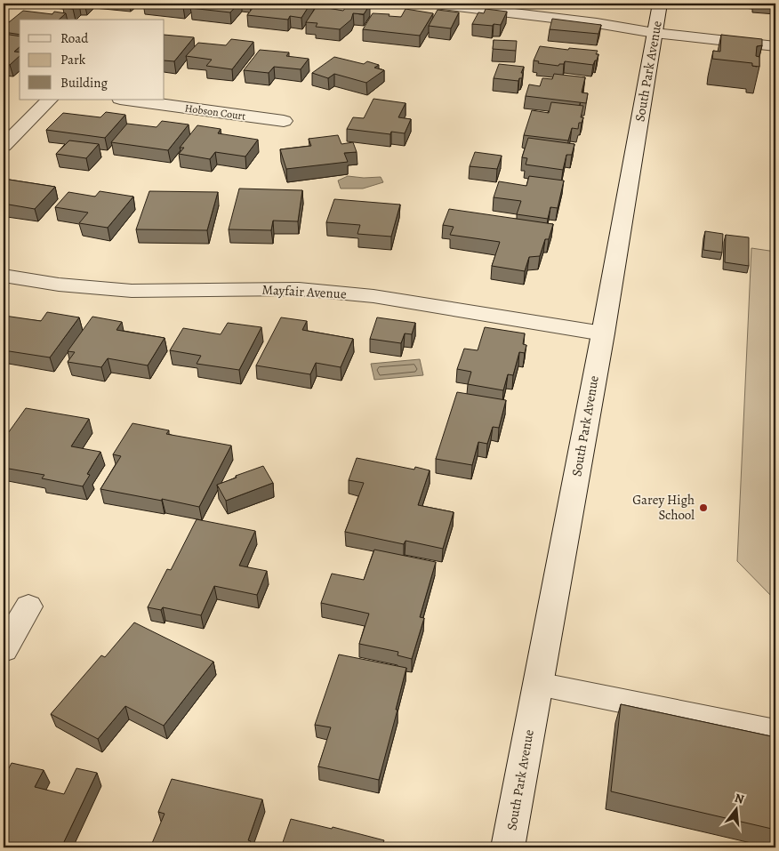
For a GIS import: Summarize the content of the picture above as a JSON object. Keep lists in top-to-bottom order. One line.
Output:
{"streets":{"street":["South Park Avenue","Hobson Court","Mayfair Avenue"]},"crossings":[["South Park Avenue","Mayfair Avenue"]],"places":["Garey High School"],"legend":["Road","Park","Building"],"north":"top"}
